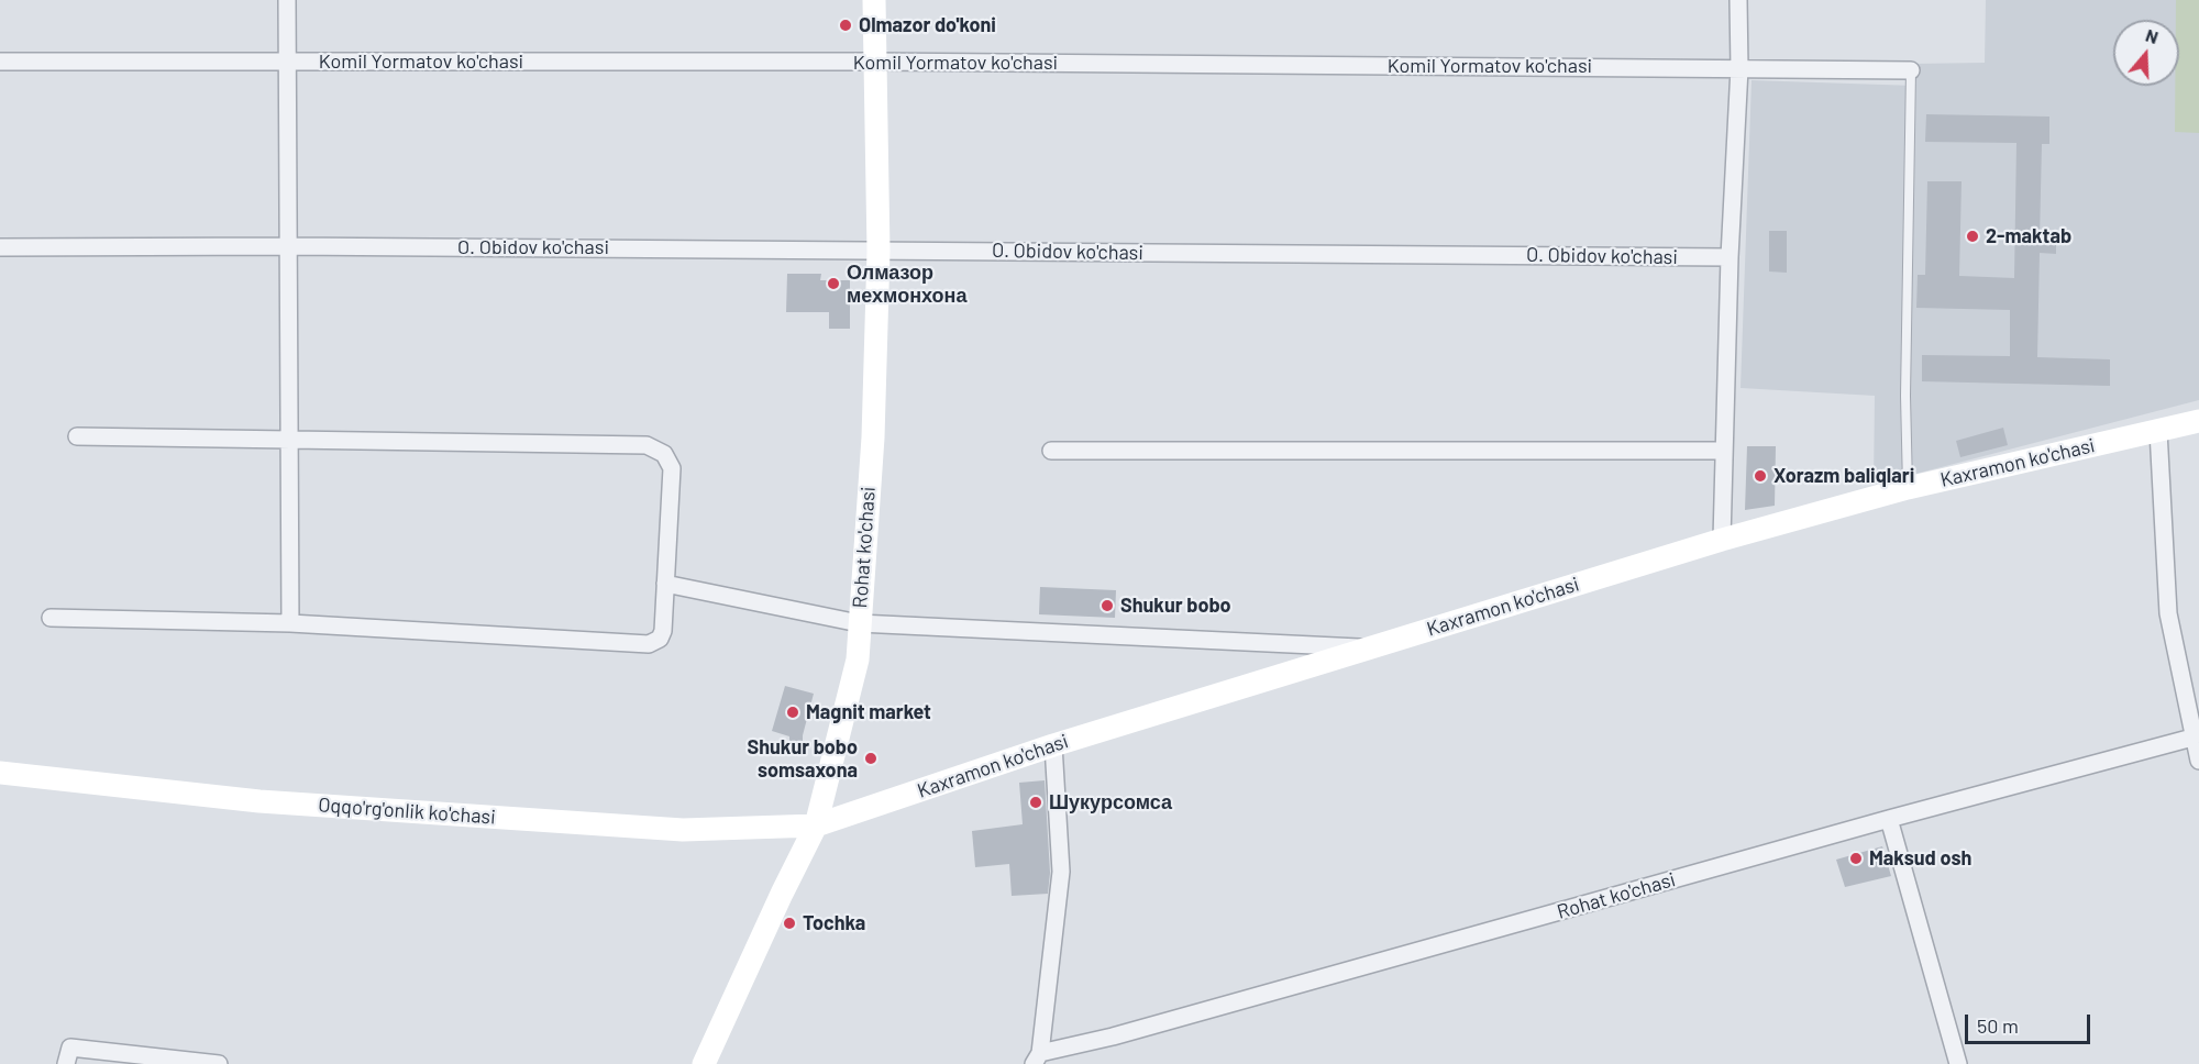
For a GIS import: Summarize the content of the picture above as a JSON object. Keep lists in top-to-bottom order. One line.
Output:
{"streets":{"street":["Komil Yormatov ko'chasi","O. Obidov ko'chasi","Kaxramon ko'chasi","Rohat ko'chasi","Oqqo'rg'onlik ko'chasi"]},"crossings":[["Komil Yormatov ko'chasi","Rohat ko'chasi"],["O. Obidov ko'chasi","Rohat ko'chasi"],["Kaxramon ko'chasi","Rohat ko'chasi"],["Kaxramon ko'chasi","Oqqo'rg'onlik ko'chasi"],["Rohat ko'chasi","Oqqo'rg'onlik ko'chasi"]],"places":["Olmazor do'koni","2-maktab","Олмазор мехмонхона","Xorazm baliqlari","Shukur bobo","Magnit market","Shukur bobo somsaxona","Шукурсомса","Maksud osh","Tochka"],"scale_bar":"50 m","north":"top"}
